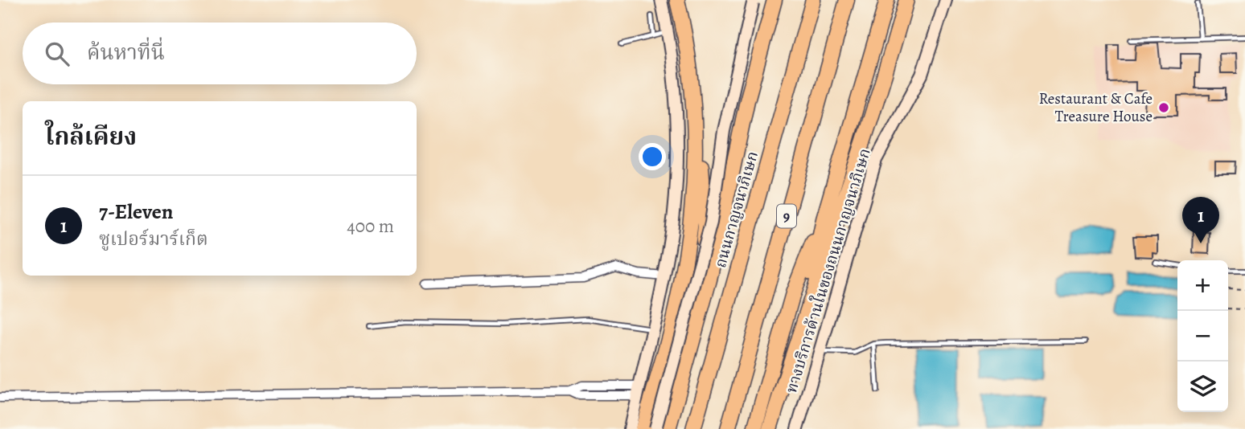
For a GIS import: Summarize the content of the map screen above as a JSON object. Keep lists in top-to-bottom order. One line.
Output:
{"streets":{"highway":["ถนนกาญจนาภิเษก","9"],"main road":["ทางบริการด้านในของถนนกาญจนาภิเษก"]},"places":["Restaurant & Cafe Treasure House"],"page":{"search":"ค้นหาที่นี่","heading":"ใกล้เคียง","list":[{"mark":"1","name":"7-Eleven","note":"ซูเปอร์มาร์เก็ต","value":"400 m"}],"pins":"1","map_buttons":["+","−"]}}
